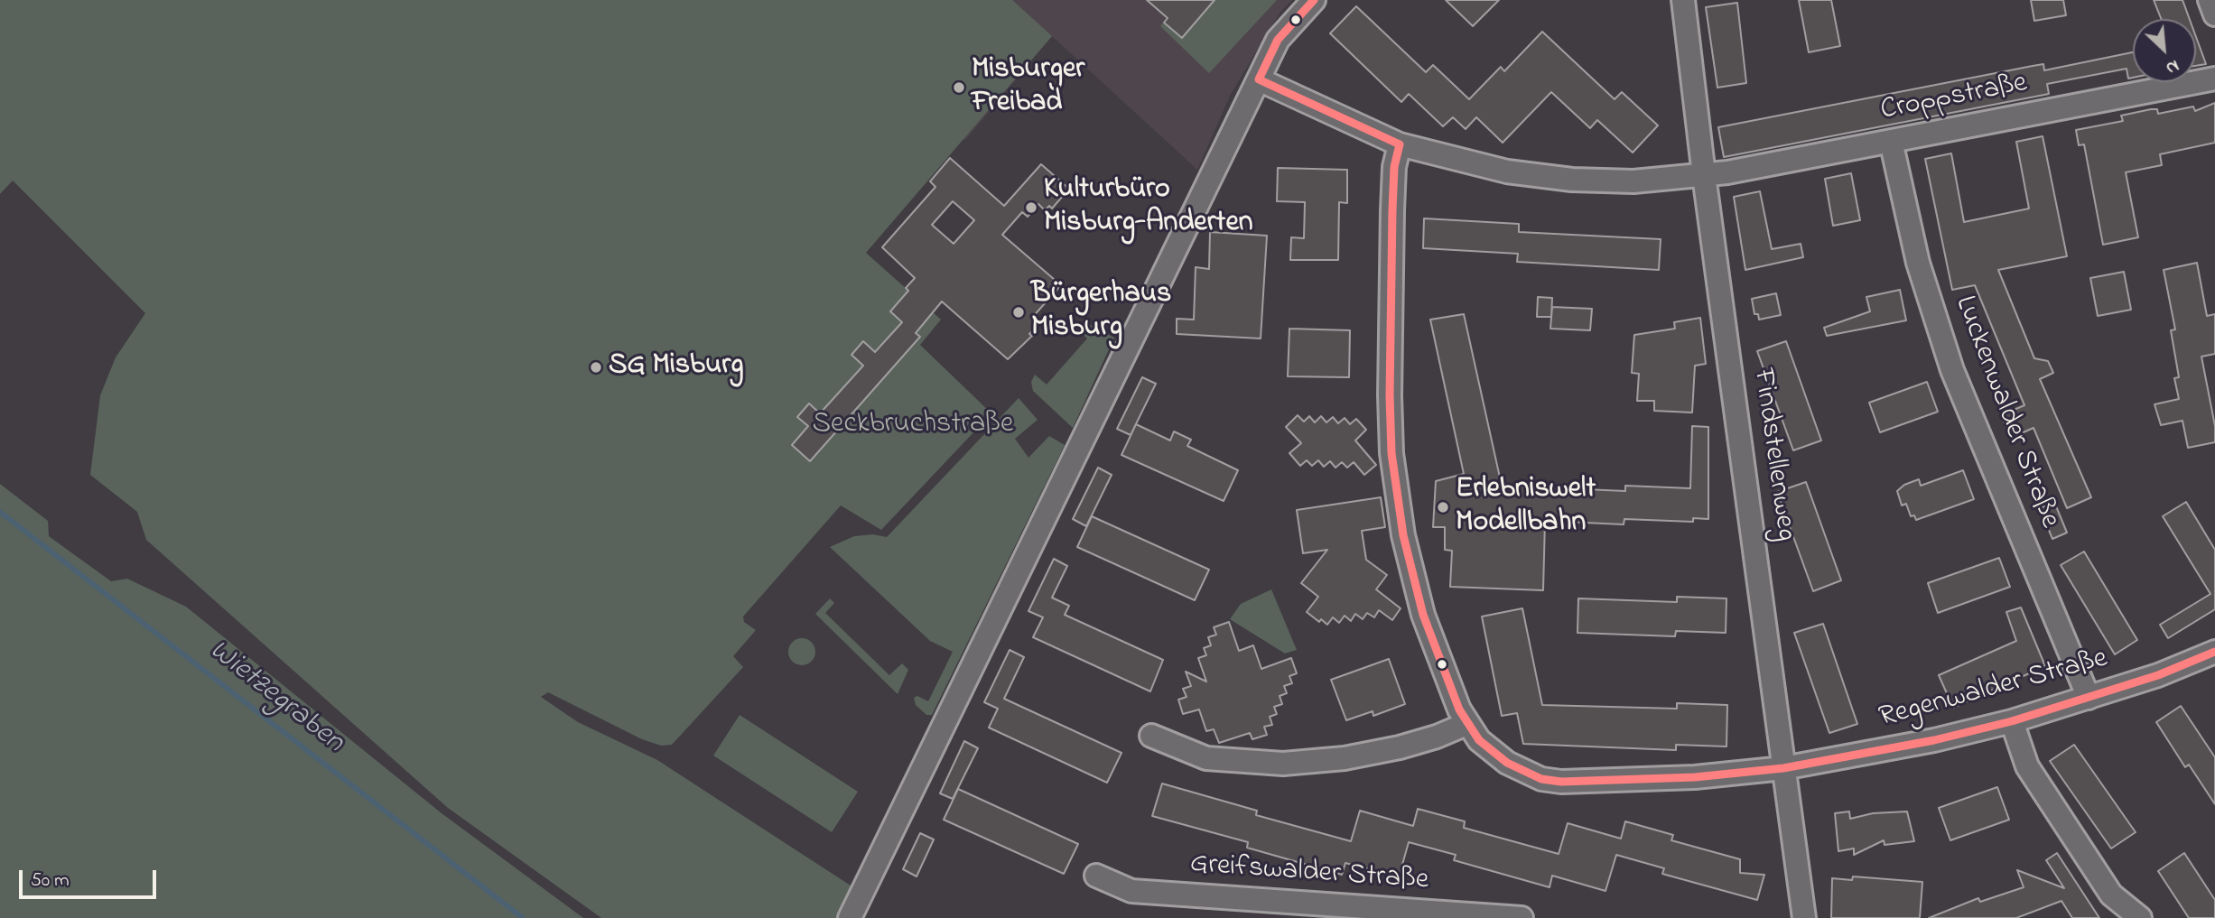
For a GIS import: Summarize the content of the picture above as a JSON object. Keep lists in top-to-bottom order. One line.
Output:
{"streets":{"street":["Croppstraße","Luckenwalder Straße","Findstellenweg","Regenwalder Straße","Greifswalder Straße"]},"crossings":[["Croppstraße","Luckenwalder Straße"],["Croppstraße","Findstellenweg"],["Luckenwalder Straße","Regenwalder Straße"],["Findstellenweg","Regenwalder Straße"]],"water":["Wietzegraben"],"parks":["Seckbruchstraße"],"places":["Misburger Freibad","Kulturbüro Misburg-Anderten","Bürgerhaus Misburg","SG Misburg","Erlebniswelt Modellbahn"],"scale_bar":"50 m","north":"bottom right"}
